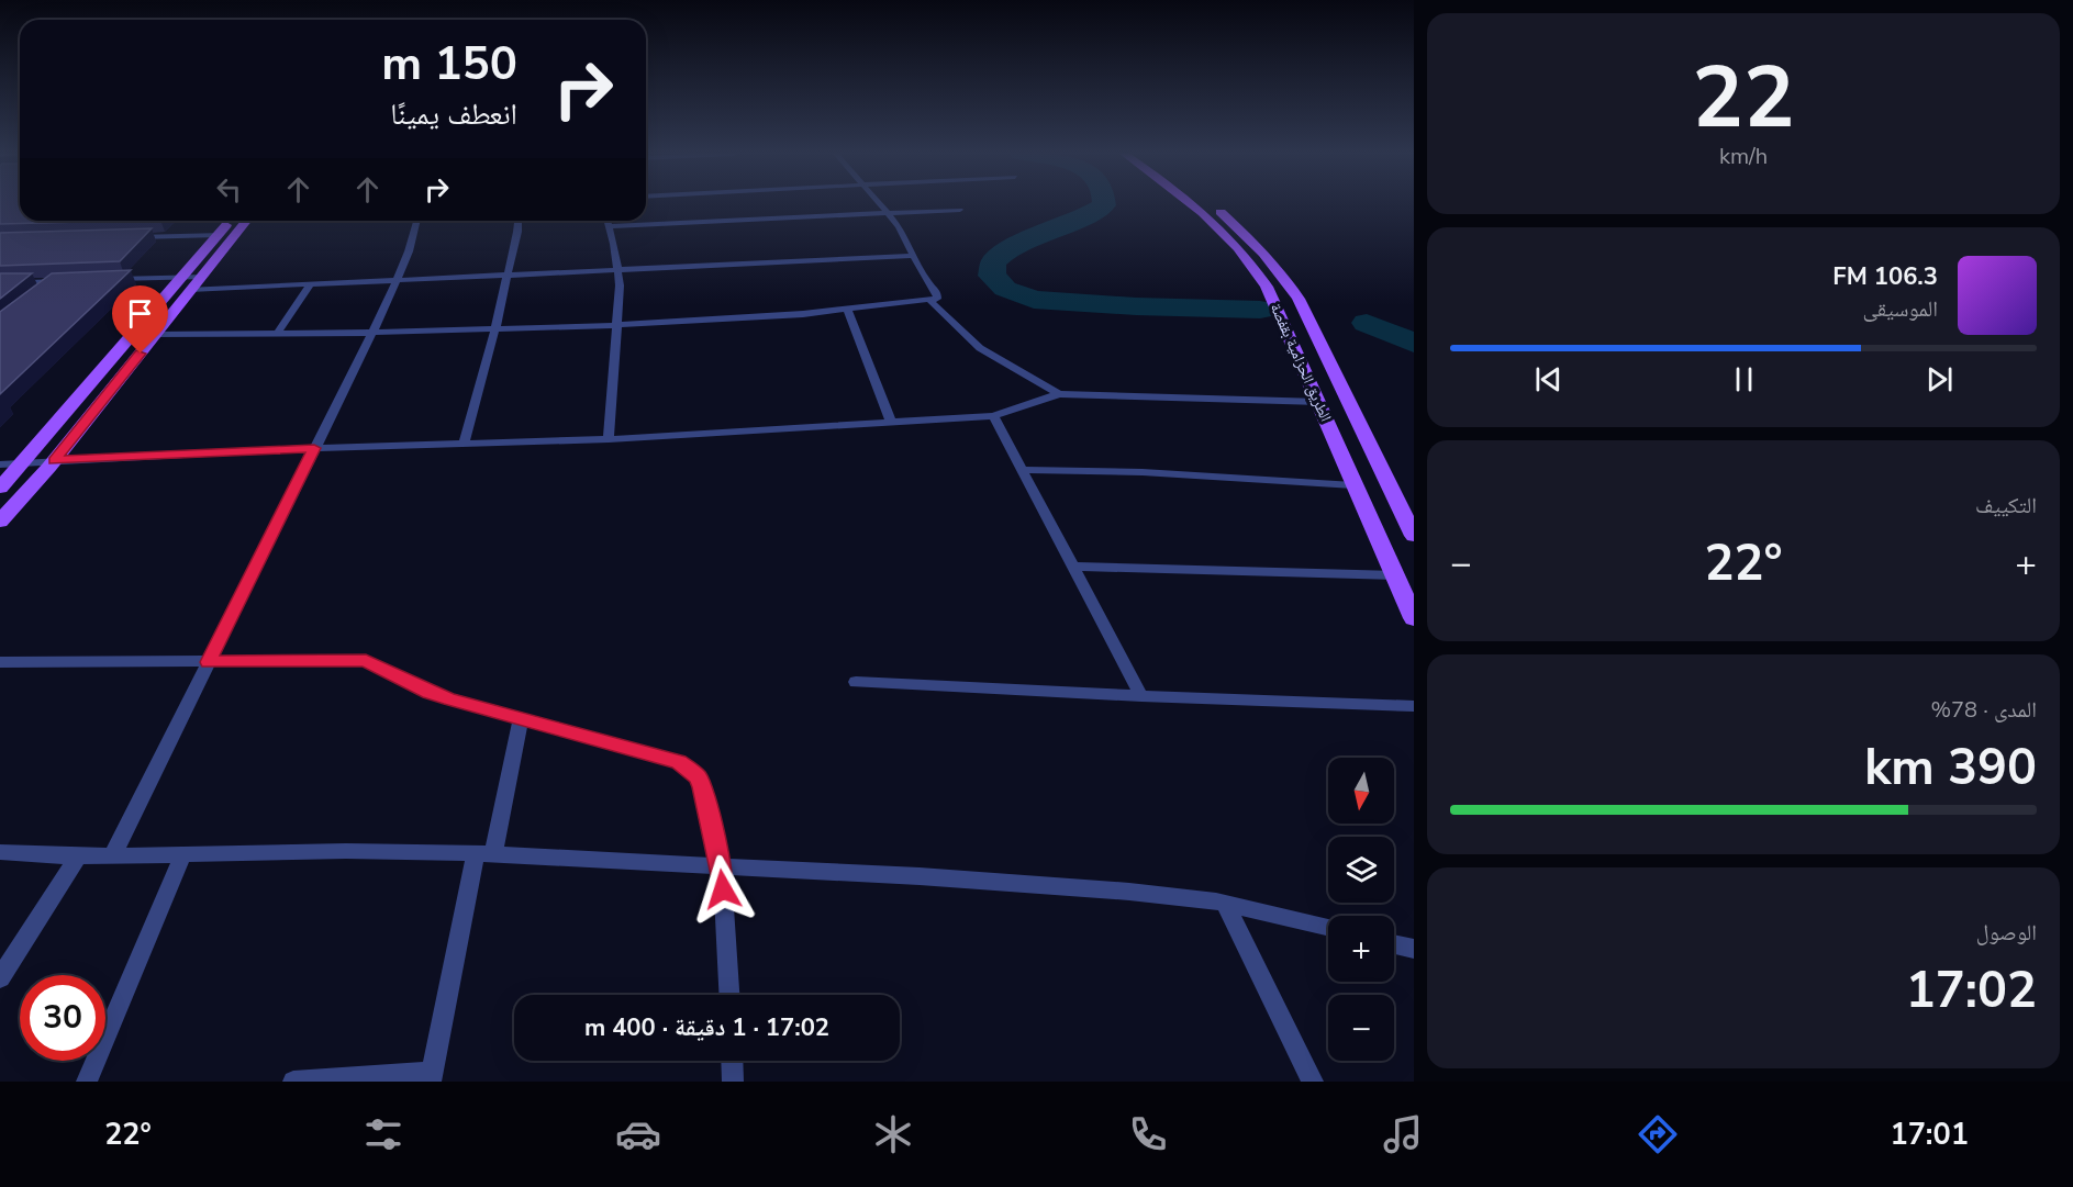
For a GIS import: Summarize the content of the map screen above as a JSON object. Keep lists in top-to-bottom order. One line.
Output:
{"streets":{"main road":["الطريق الحزامية بقفصة"]},"north":"bottom","page":{"tile":[["22","km/h"],"التكييف",["المدى · 78%","390 km"],["الوصول","17:02"]],"turn":["150 m","انعطف يمينًا"],"song":["106.3 FM","الموسيقى"],"heat":["−","22°","+"],"map_buttons":["+","−"],"limit":"30","trip":"17:02 · 1 دقيقة · 400 m","tabs":["17:01","22°"]}}
